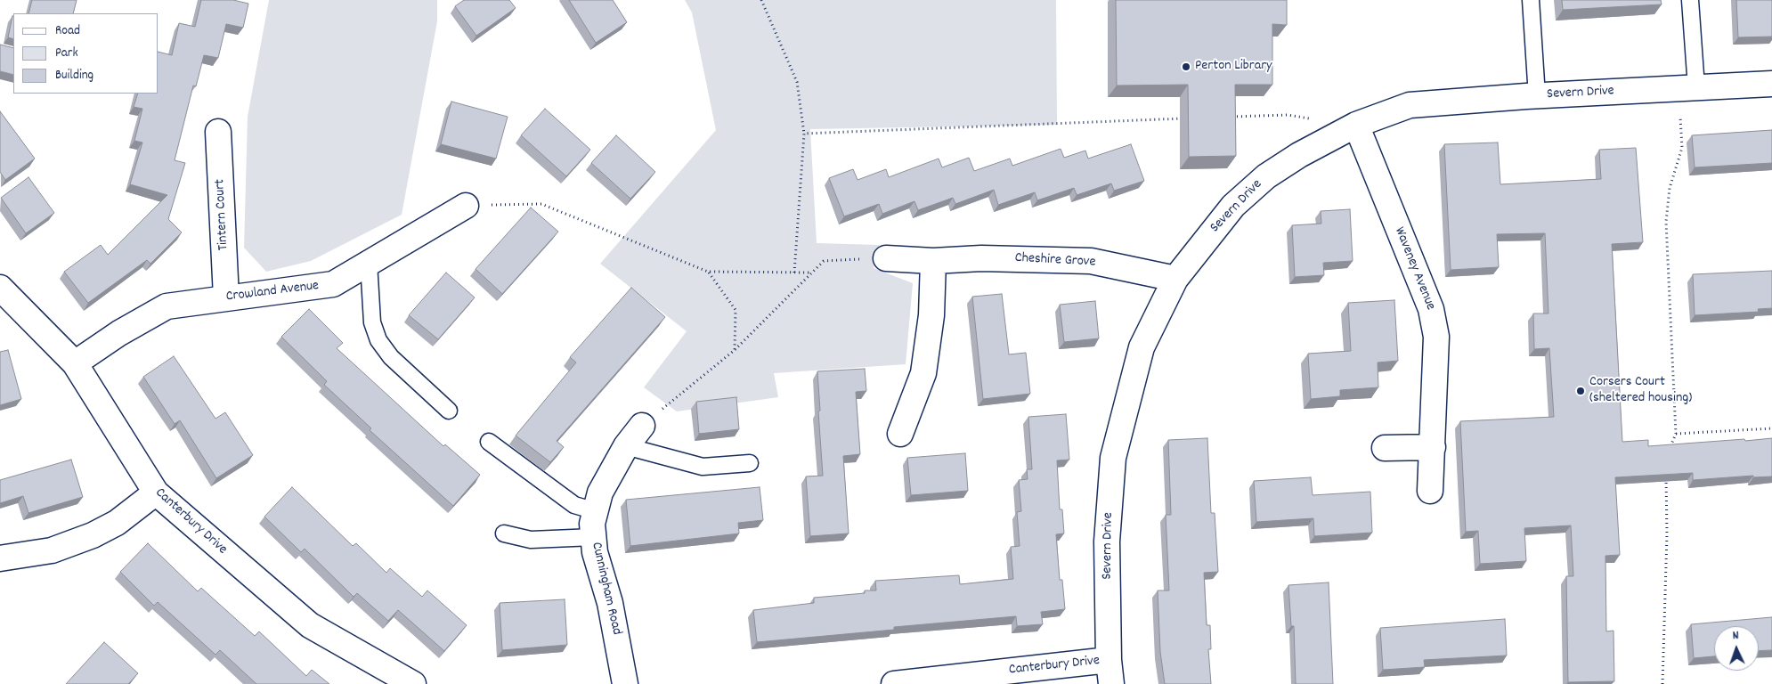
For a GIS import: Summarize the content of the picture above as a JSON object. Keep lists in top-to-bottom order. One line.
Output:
{"streets":{"street":["Severn Drive","Tintern Court","Cheshire Grove","Waveney Avenue","Crowland Avenue","Canterbury Drive","Cunningham Road"]},"crossings":[["Severn Drive","Cheshire Grove"],["Severn Drive","Waveney Avenue"],["Severn Drive","Canterbury Drive"],["Tintern Court","Crowland Avenue"],["Crowland Avenue","Canterbury Drive"]],"places":["Perton Library","Corsers Court (sheltered housing)"],"legend":["Road","Park","Building"],"north":"top"}
